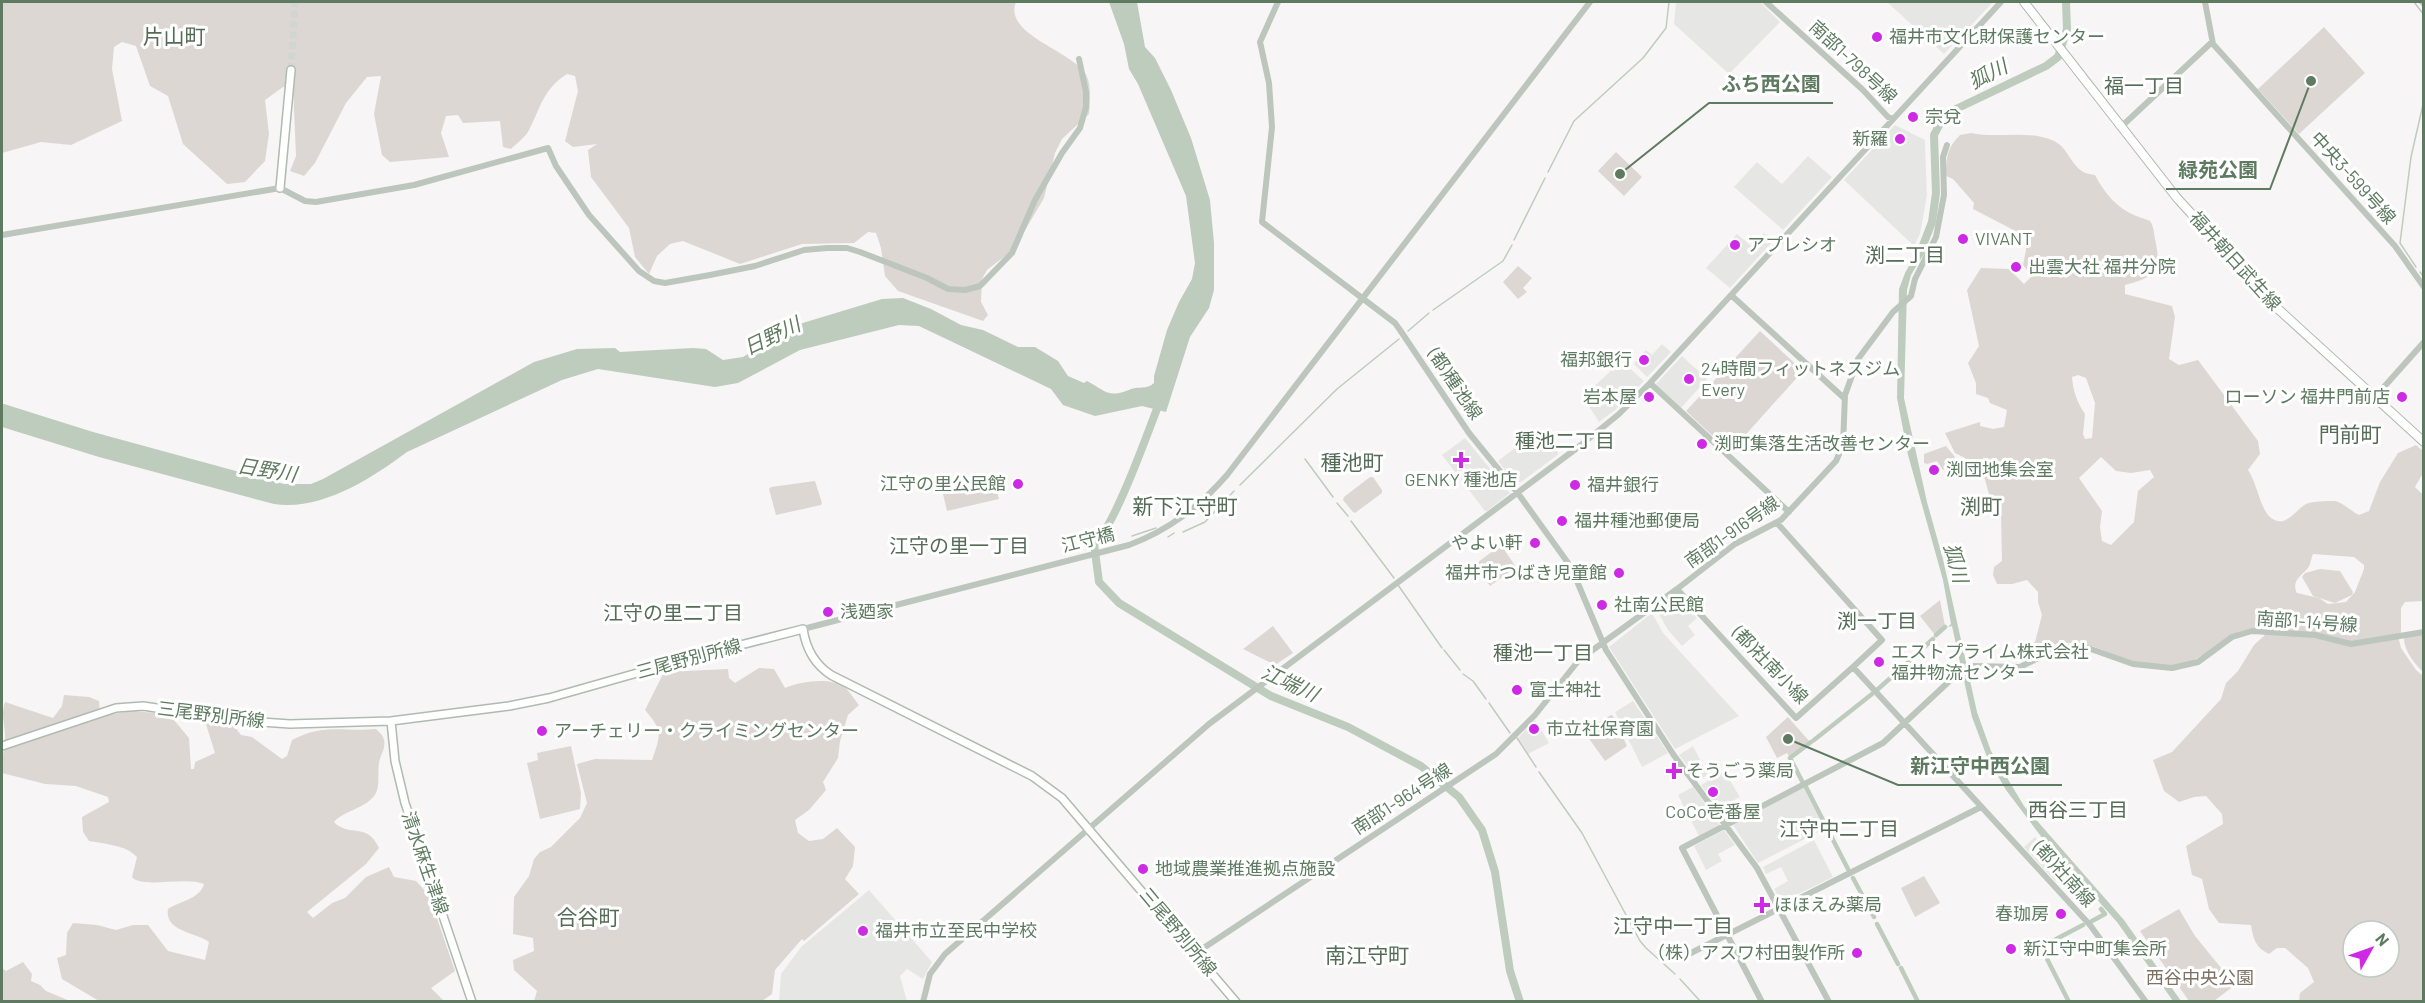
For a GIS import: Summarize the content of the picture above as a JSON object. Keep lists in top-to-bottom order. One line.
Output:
{"streets":{"main road":["福井朝日武生線","三尾野別所線","清水麻生津線"],"street":["南部1-798号線","中央3-599号線","(都)種池線","南部1-916号線","江守橋","南部1-14号線","(都)社南小線","南部1-964号線","(都)社南線"]},"crossings":[["(都)種池線","江守橋"],["(都)種池線","南部1-14号線"],["(都)種池線","南部1-964号線"],["南部1-916号線","(都)社南小線"],["江守橋","三尾野別所線"],["三尾野別所線","南部1-964号線"],["三尾野別所線","清水麻生津線"]],"districts":["片山町","福一丁目","渕二丁目","門前町","種池二丁目","種池町","新下江守町","渕町","江守の里一丁目","江守の里二丁目","渕一丁目","種池一丁目","西谷三丁目","江守中二丁目","合谷町","江守中一丁目","南江守町"],"water":["狐川","日野川","江端川"],"parks":["西谷中央公園"],"places":{"other":["福井市文化財保護センター","緑苑公園","宗兌","新羅","ふち西公園","VIVANT","アプレシオ","出雲大社 福井分院","福邦銀行","24時間フィットネスジム Every","岩本屋","ローソン 福井門前店","渕町集落生活改善センター","渕団地集会室","江守の里公民館","福井銀行","福井種池郵便局","やよい軒","福井市つばき児童館","社南公民館","浅廼家","エストプライム株式会社 福井物流センター","富士神社","市立社保育園","アーチェリー・クライミングセンター","新江守中西公園","CoCo壱番屋","地域農業推進拠点施設","春珈房","福井市立至民中学校","新江守中町集会所","（株）アスワ村田製作所"],"health":["GENKY 種池店","そうごう薬局","ほほえみ薬局"]},"north":"top right"}
